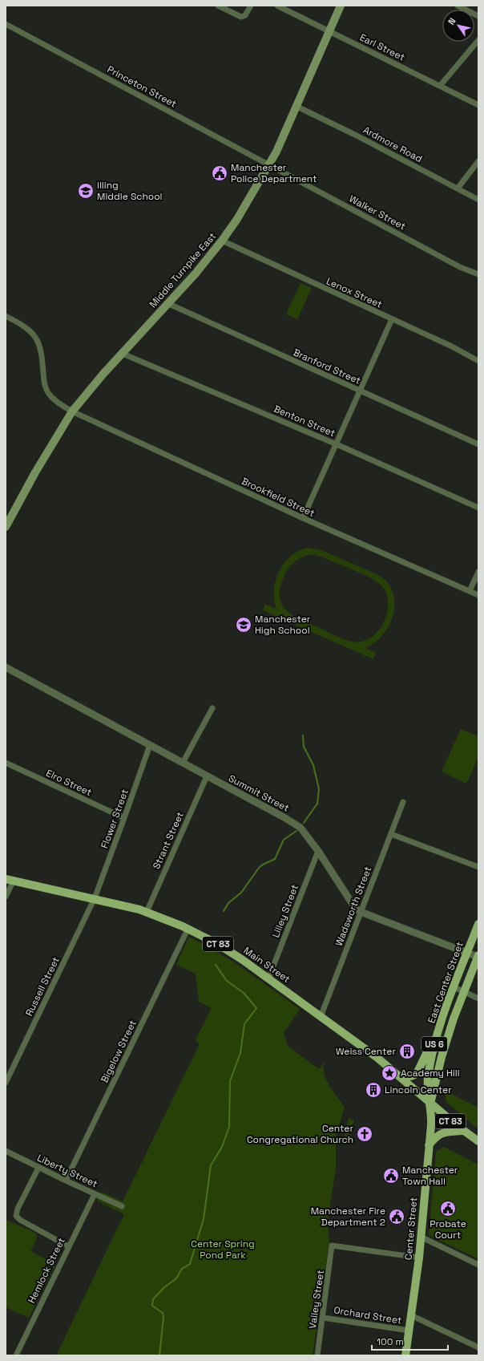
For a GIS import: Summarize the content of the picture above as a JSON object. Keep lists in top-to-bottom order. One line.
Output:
{"streets":{"main road":["Middle Turnpike East","CT 83","Main Street","East Center Street","US 6","Center Street"],"street":["Earl Street","Princeton Street","Ardmore Road","Walker Street","Lenox Street","Branford Street","Benton Street","Brookfield Street","Elro Street","Summit Street","Flower Street","Strant Street","Wadsworth Street","Lilley Street","Russell Street","Bigelow Street","Liberty Street","Hemlock Street","Valley Street","Orchard Street"]},"crossings":[["Earl Street","Middle Turnpike East"],["Princeton Street","Walker Street"],["Princeton Street","Middle Turnpike East"],["Ardmore Road","Middle Turnpike East"],["Walker Street","Middle Turnpike East"],["Middle Turnpike East","Lenox Street"],["Middle Turnpike East","Branford Street"],["Middle Turnpike East","Benton Street"],["Middle Turnpike East","Brookfield Street"],["Elro Street","Flower Street"],["Summit Street","Flower Street"],["Summit Street","Strant Street"],["Summit Street","Wadsworth Street"],["Summit Street","Lilley Street"],["Summit Street","East Center Street"],["Flower Street","Main Street"],["Flower Street","Russell Street"],["Strant Street","Main Street"],["Wadsworth Street","Main Street"],["Lilley Street","Main Street"],["Main Street","East Center Street"],["Main Street","Russell Street"],["Main Street","Bigelow Street"],["Main Street","Center Street"],["East Center Street","Center Street"],["Bigelow Street","Liberty Street"],["Liberty Street","Hemlock Street"],["Center Street","Valley Street"],["Center Street","Orchard Street"],["Valley Street","Orchard Street"]],"parks":["Center Spring Pond Park"],"places":{"public building":["Manchester Police Department","Manchester Town Hall","Probate Court","Manchester Fire Department 2"],"school or university":["Illing Middle School","Manchester High School"],"building":["Weiss Center","Lincoln Center"],"place":["Academy Hill"],"church":["Center Congregational Church"]},"scale_bar":"100 m","north":"top left"}
